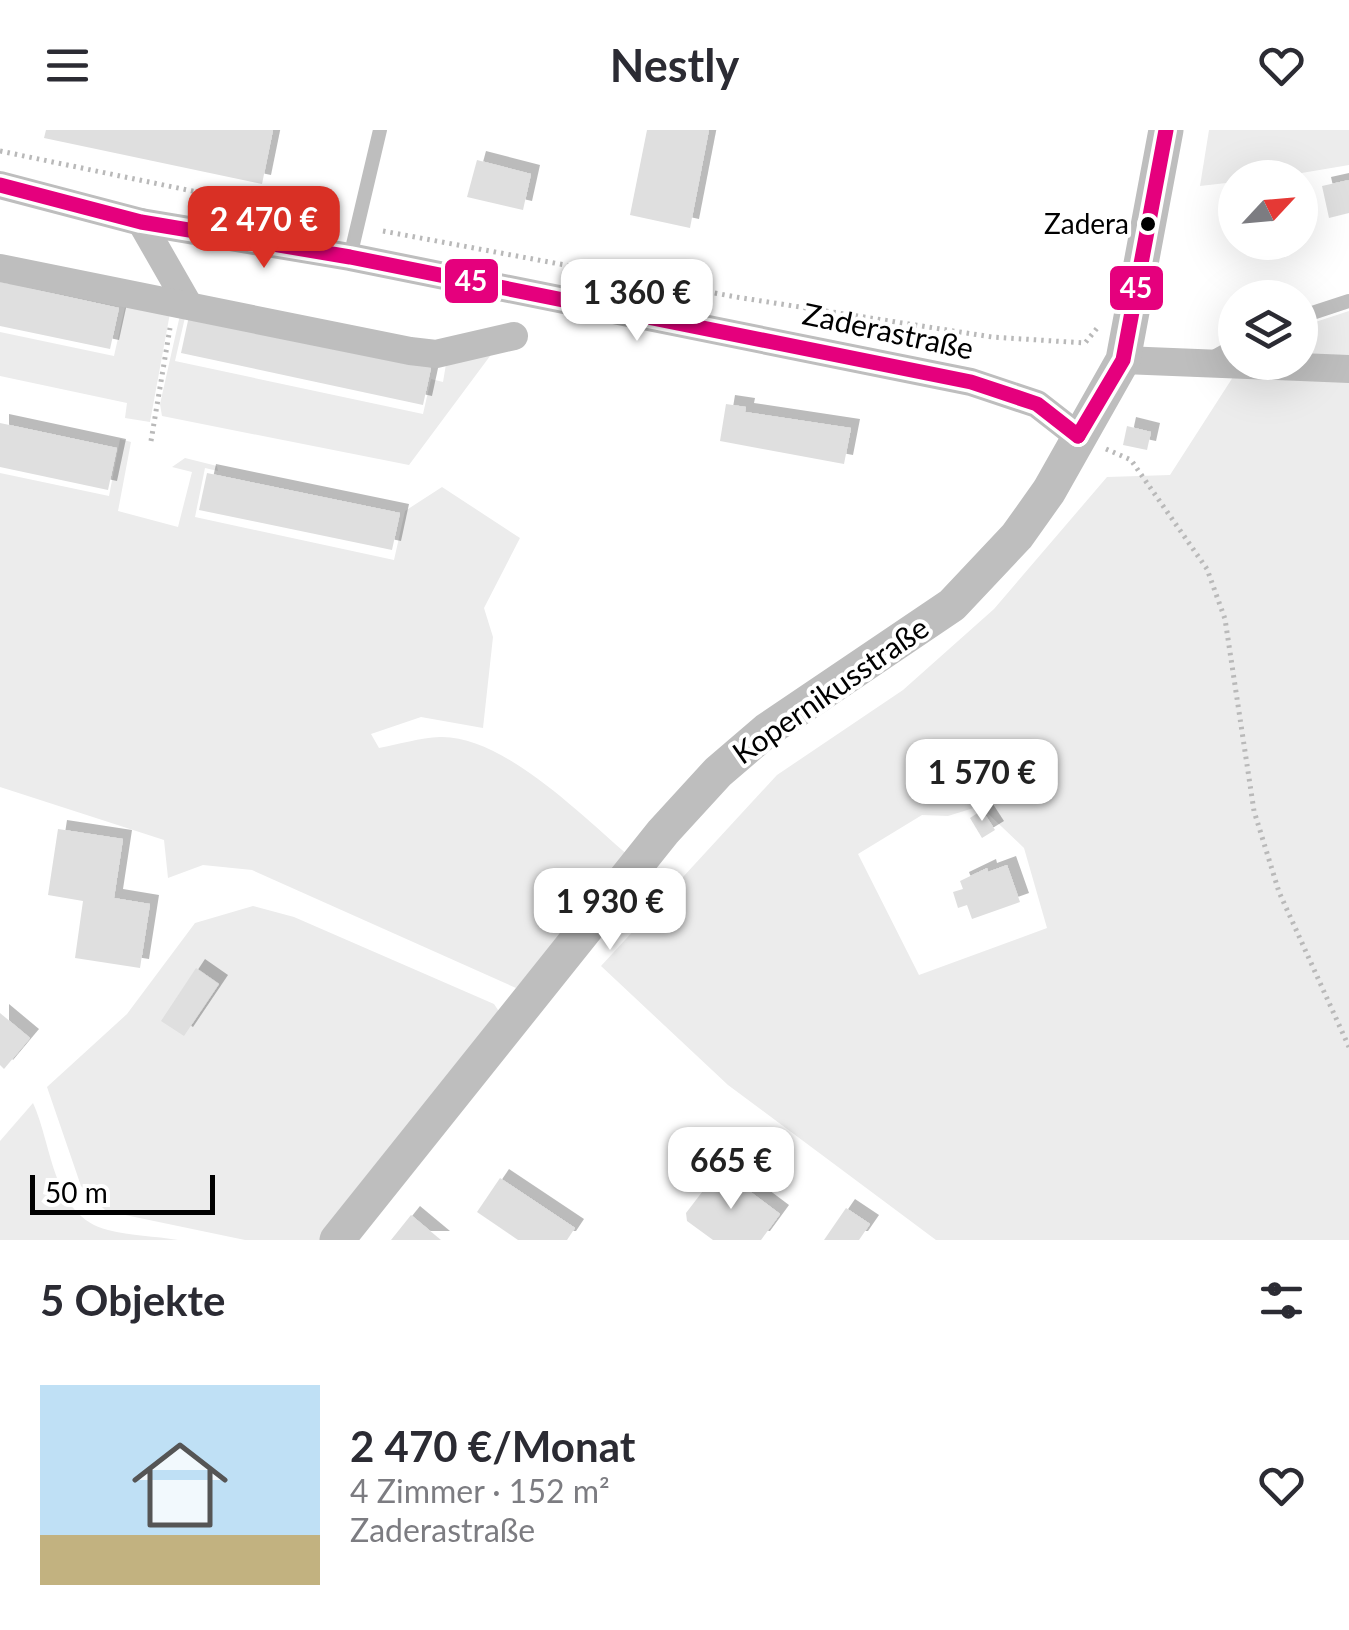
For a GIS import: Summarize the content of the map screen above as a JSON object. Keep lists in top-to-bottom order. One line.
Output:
{"streets":{"street":["Zaderastraße","Kopernikusstraße"]},"crossings":[["Zaderastraße","Kopernikusstraße"]],"places":["Zadera"],"lines":["transit line 45"],"scale_bar":"50 m","north":"top right","page":{"header":"Nestly","price":["2 470 €","1 360 €","1 570 €","1 930 €","665 €"],"scale":"50 m","heading":"5 Objekte","list":[{"name":"2 470 €/Monat","note":"4 Zimmer · 152 m² · Zaderastraße"}]}}
